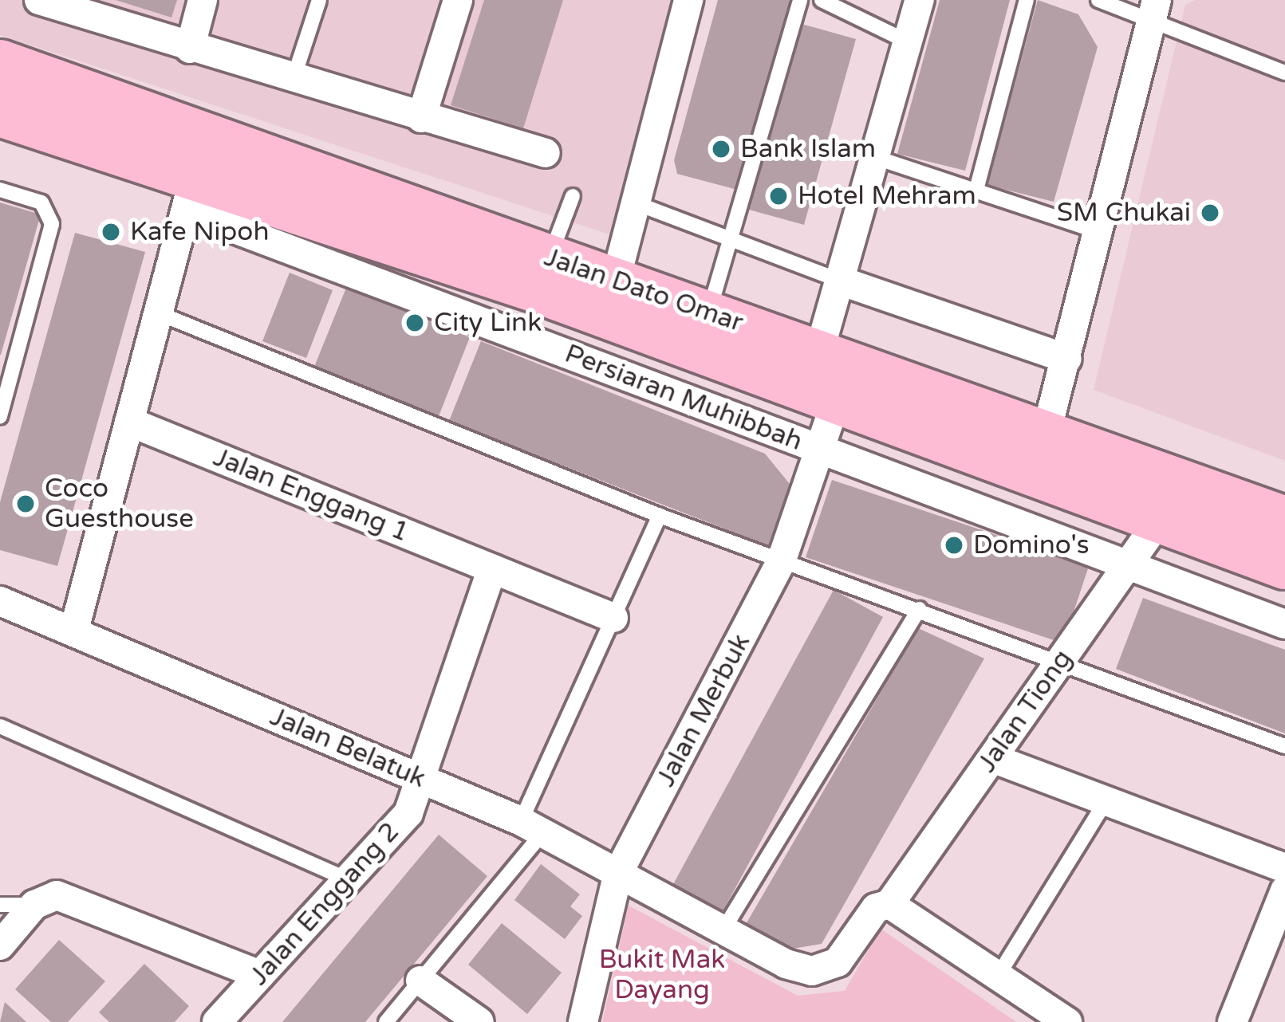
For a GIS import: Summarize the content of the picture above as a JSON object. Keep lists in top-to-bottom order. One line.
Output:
{"streets":{"highway":["Jalan Dato Omar"],"street":["Persiaran Muhibbah","Jalan Enggang 1","Jalan Merbuk","Jalan Tiong","Jalan Belatuk","Jalan Enggang 2"]},"crossings":[["Jalan Dato Omar","Persiaran Muhibbah"],["Jalan Dato Omar","Jalan Merbuk"],["Jalan Dato Omar","Jalan Tiong"],["Persiaran Muhibbah","Jalan Merbuk"],["Persiaran Muhibbah","Jalan Tiong"],["Jalan Merbuk","Jalan Belatuk"],["Jalan Tiong","Jalan Belatuk"],["Jalan Belatuk","Jalan Enggang 2"]],"parks":["Bukit Mak Dayang"],"places":["Bank Islam","Hotel Mehram","SM Chukai","Kafe Nipoh","City Link","Coco Guesthouse","Domino's"]}
